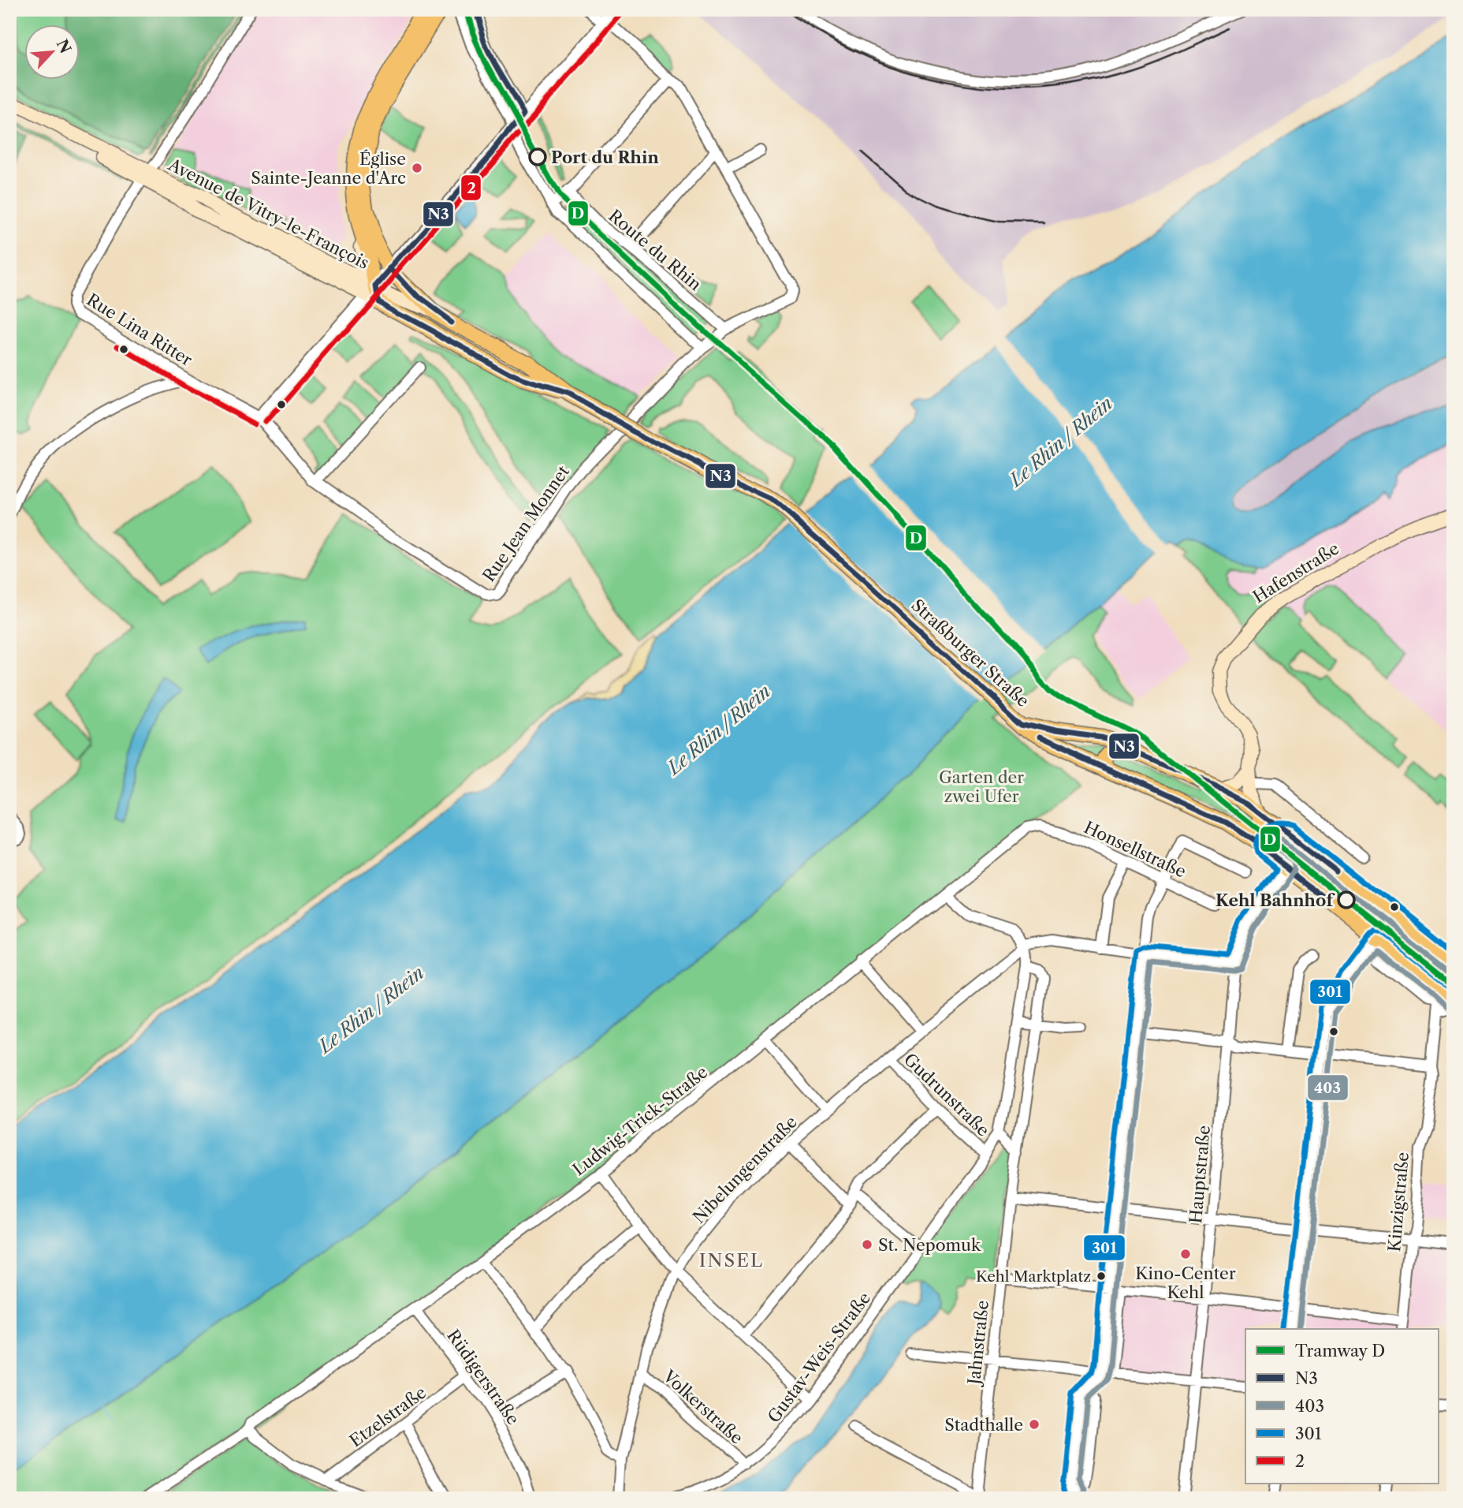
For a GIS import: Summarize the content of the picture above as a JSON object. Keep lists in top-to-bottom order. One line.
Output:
{"streets":{"main road":["Avenue de Vitry-le-François","Hafenstraße","Straßburger Straße"],"street":["Route du Rhin","Rue Lina Ritter","Rue Jean Monnet","Honsellstraße","Gudrunstraße","Ludwig-Trick-Straße","Nibelungenstraße","Hauptstraße","Kinzigstraße","Jahnstraße","Gustav-Weis-Straße","Rüdigerstraße","Volkerstraße","Etzelstraße"]},"crossings":[["Avenue de Vitry-le-François","Rue Lina Ritter"],["Route du Rhin","Rue Jean Monnet"],["Rue Lina Ritter","Rue Jean Monnet"],["Hafenstraße","Straßburger Straße"],["Straßburger Straße","Hauptstraße"],["Straßburger Straße","Kinzigstraße"],["Honsellstraße","Ludwig-Trick-Straße"],["Gudrunstraße","Nibelungenstraße"],["Gudrunstraße","Gustav-Weis-Straße"],["Ludwig-Trick-Straße","Rüdigerstraße"],["Nibelungenstraße","Volkerstraße"],["Gustav-Weis-Straße","Volkerstraße"],["Rüdigerstraße","Etzelstraße"]],"districts":["INSEL"],"water":["Le Rhin / Rhein"],"parks":["Garten der zwei Ufer"],"places":["Port du Rhin","Église Sainte-Jeanne d'Arc","Kehl Bahnhof","St. Nepomuk","Kino-Center Kehl","Kehl Marktplatz","Stadthalle"],"lines":["tram line D","transit line N3","transit line 2","transit line 301","transit line 403"],"legend":["Tramway D","N3","403","301","2"],"north":"top right"}
